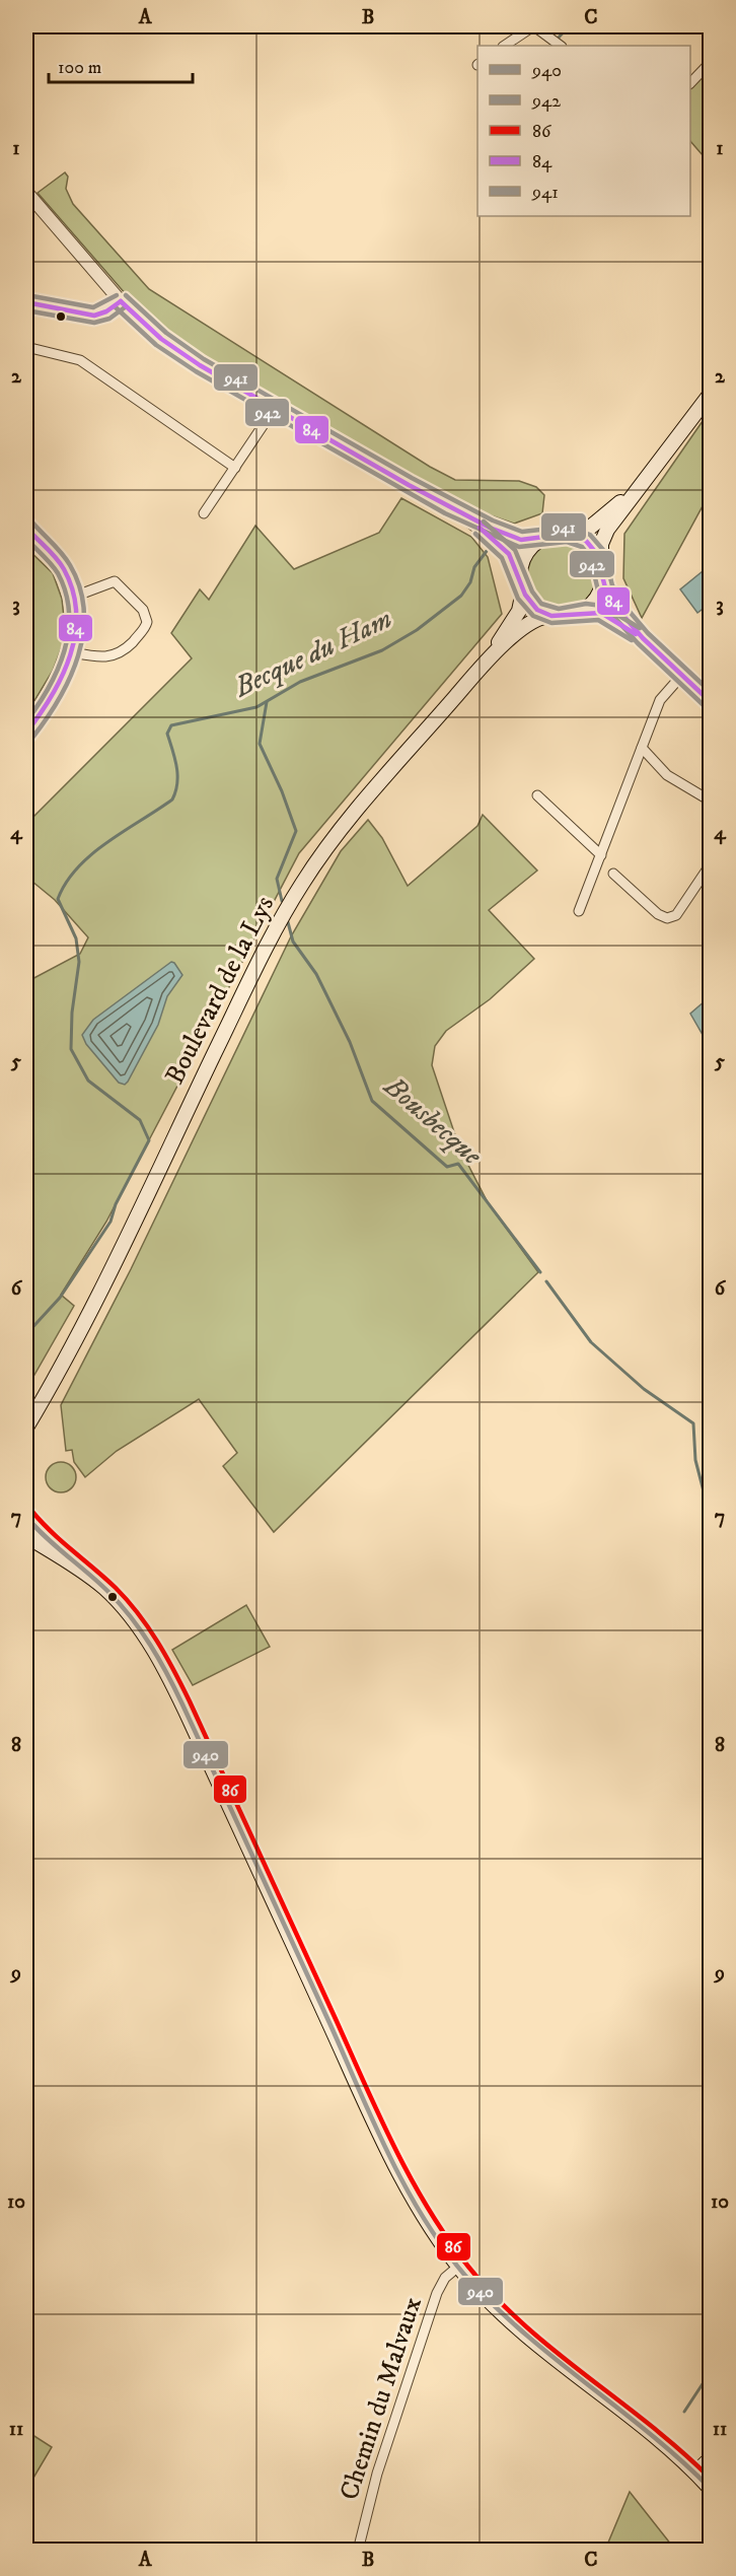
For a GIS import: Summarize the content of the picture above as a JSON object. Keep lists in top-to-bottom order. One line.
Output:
{"streets":{"main road":["Boulevard de la Lys"],"street":["Chemin du Malvaux"]},"water":["Becque du Ham","Bousbecque"],"lines":["transit line 941","transit line 84","transit line 942","transit line 86","transit line 940"],"legend":["940","942","86","84","941"],"scale_bar":"100 m","grid":{"columns":["A","B","C"],"rows":["1","2","3","4","5","6","7","8","9","10","11"]}}
